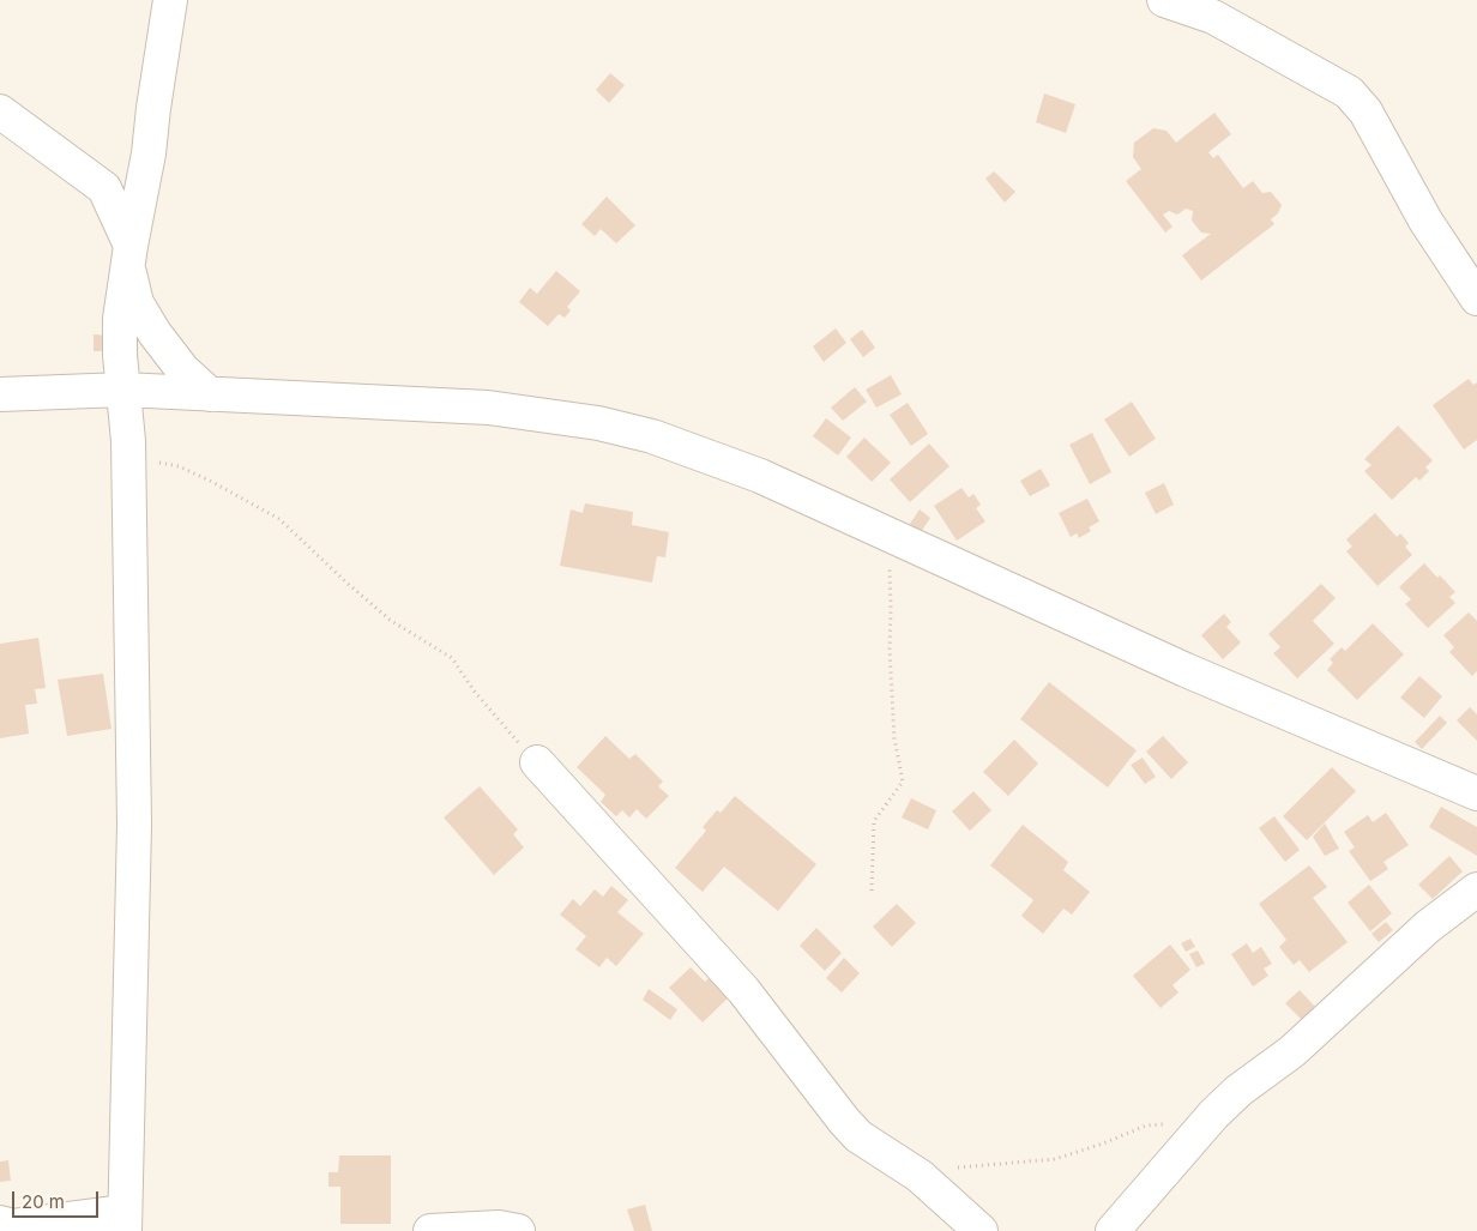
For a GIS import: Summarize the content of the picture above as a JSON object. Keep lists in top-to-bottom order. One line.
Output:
{"scale_bar":"20 m"}
